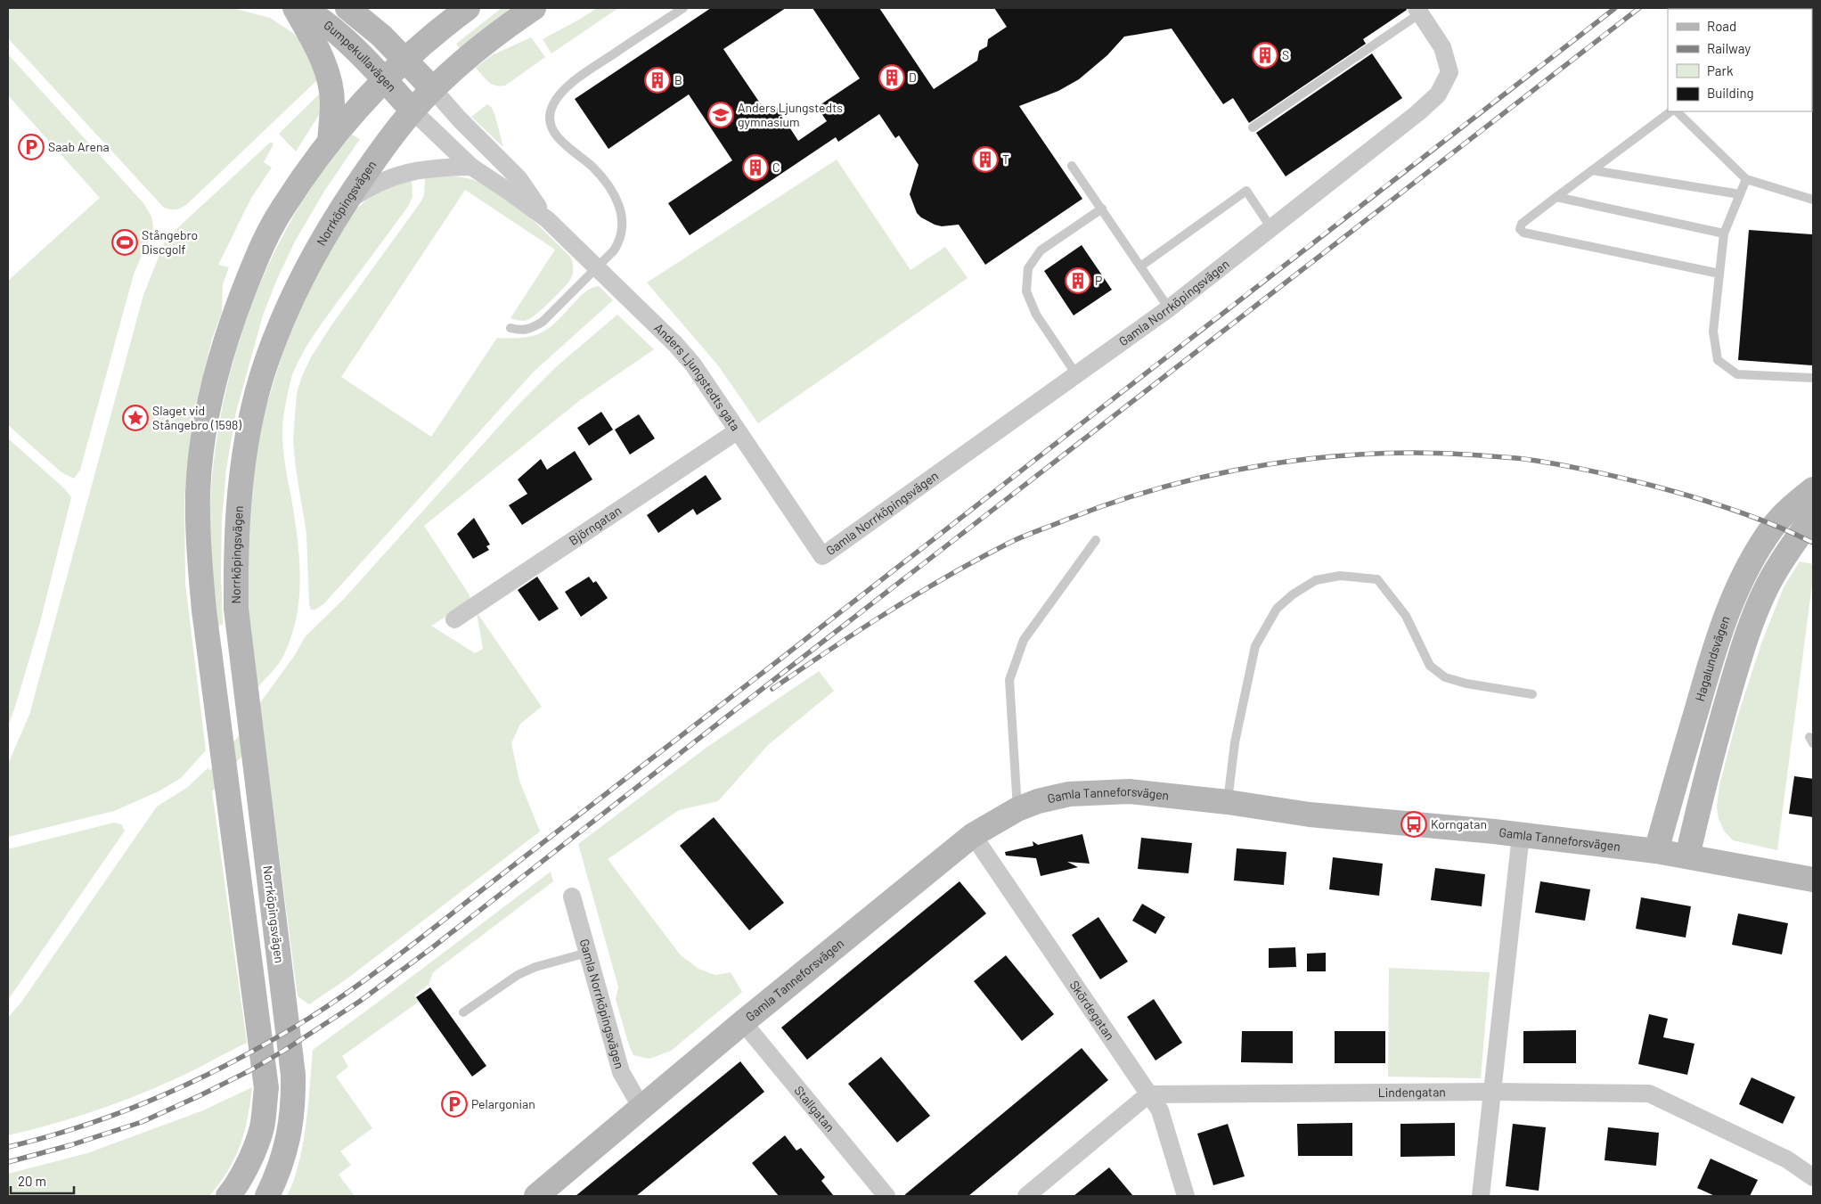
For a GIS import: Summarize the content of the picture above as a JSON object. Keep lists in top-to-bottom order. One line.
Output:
{"streets":{"street":["Gumpekullavägen","Norrköpingsvägen","Gamla Norrköpingsvägen","Anders Ljungstedts gata","Björngatan","Hagalundsvägen","Gamla Tanneforsvägen","Skördegatan","Lindengatan","Stallgatan"]},"crossings":[["Gumpekullavägen","Norrköpingsvägen"],["Gumpekullavägen","Anders Ljungstedts gata"],["Norrköpingsvägen","Anders Ljungstedts gata"],["Gamla Norrköpingsvägen","Anders Ljungstedts gata"],["Gamla Norrköpingsvägen","Gamla Tanneforsvägen"],["Anders Ljungstedts gata","Björngatan"],["Hagalundsvägen","Gamla Tanneforsvägen"],["Gamla Tanneforsvägen","Skördegatan"],["Gamla Tanneforsvägen","Stallgatan"],["Skördegatan","Lindengatan"]],"places":{"building":["S","D","B","T","C","P"],"school or university":["Anders Ljungstedts gymnasium"],"parking":["Saab Arena","Pelargonian"],"sports":["Stångebro Discgolf"],"place":["Slaget vid Stångebro (1598)"],"bus stop":["Korngatan"]},"legend":["Road","Railway","Park","Building"],"scale_bar":"20 m"}
